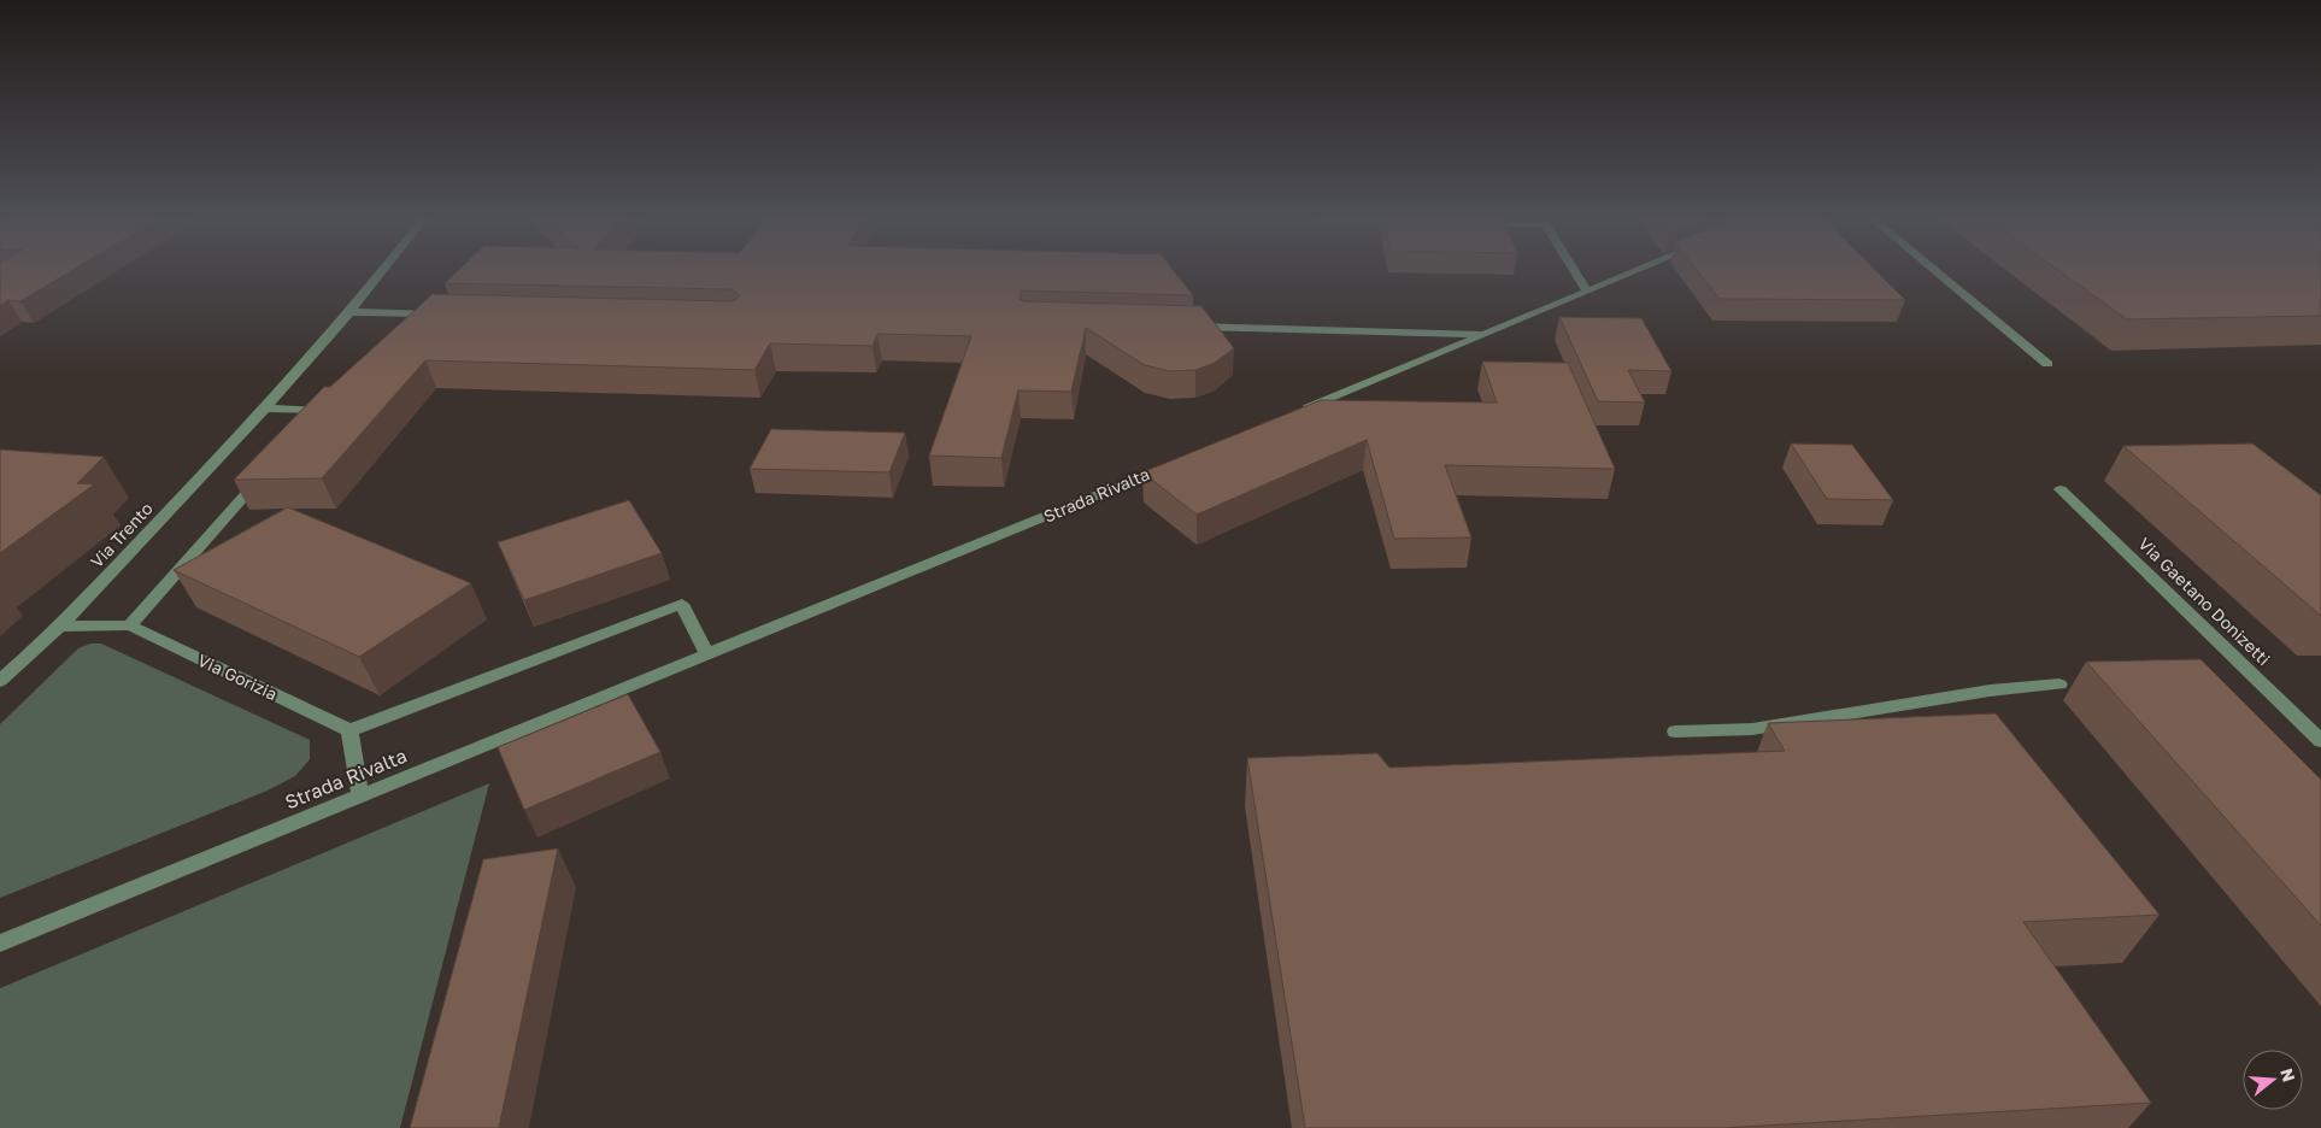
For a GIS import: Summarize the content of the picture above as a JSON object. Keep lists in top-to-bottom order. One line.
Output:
{"streets":{"street":["Strada Rivalta","Via Trento","Via Gaetano Donizetti","Via Gorizia"]},"crossings":[["Via Trento","Via Gorizia"]],"north":"right"}
